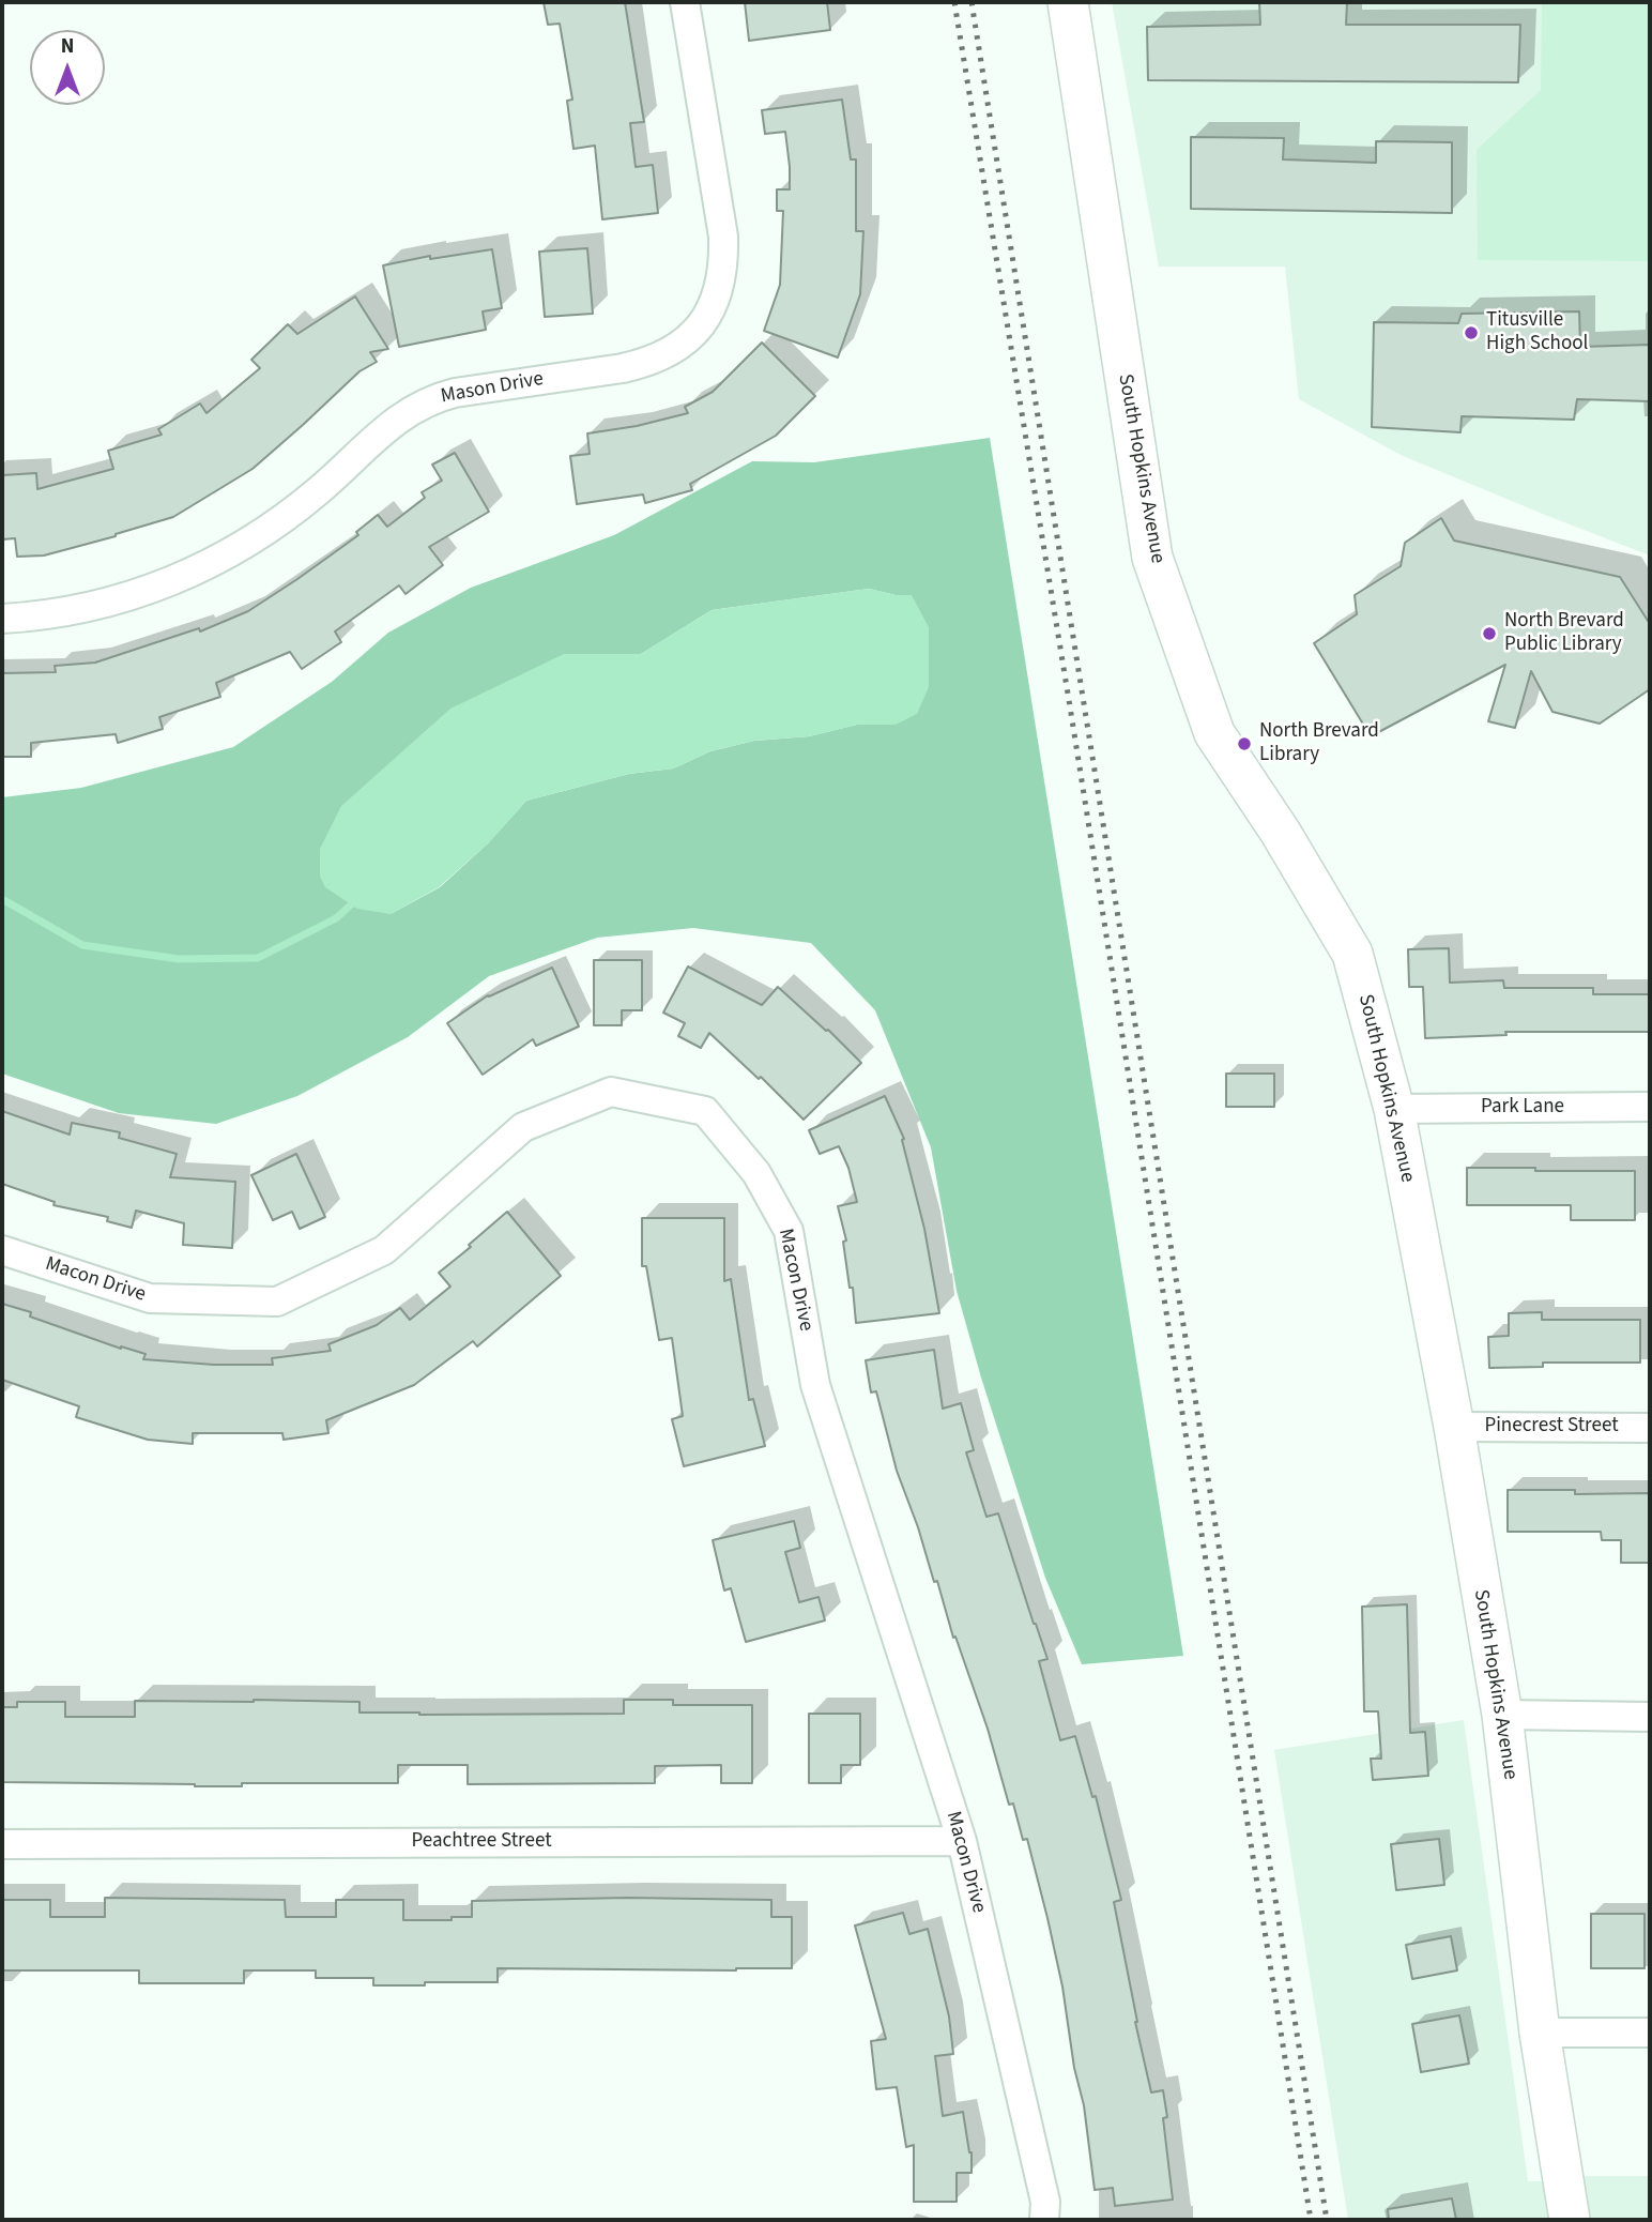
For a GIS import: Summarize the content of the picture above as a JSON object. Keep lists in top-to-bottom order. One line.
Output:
{"streets":{"street":["Mason Drive","South Hopkins Avenue","Park Lane","Macon Drive","Pinecrest Street","Peachtree Street"]},"crossings":[["South Hopkins Avenue","Park Lane"],["South Hopkins Avenue","Pinecrest Street"],["Macon Drive","Peachtree Street"]],"places":["Titusville High School","North Brevard Public Library","North Brevard Library"],"north":"top"}
